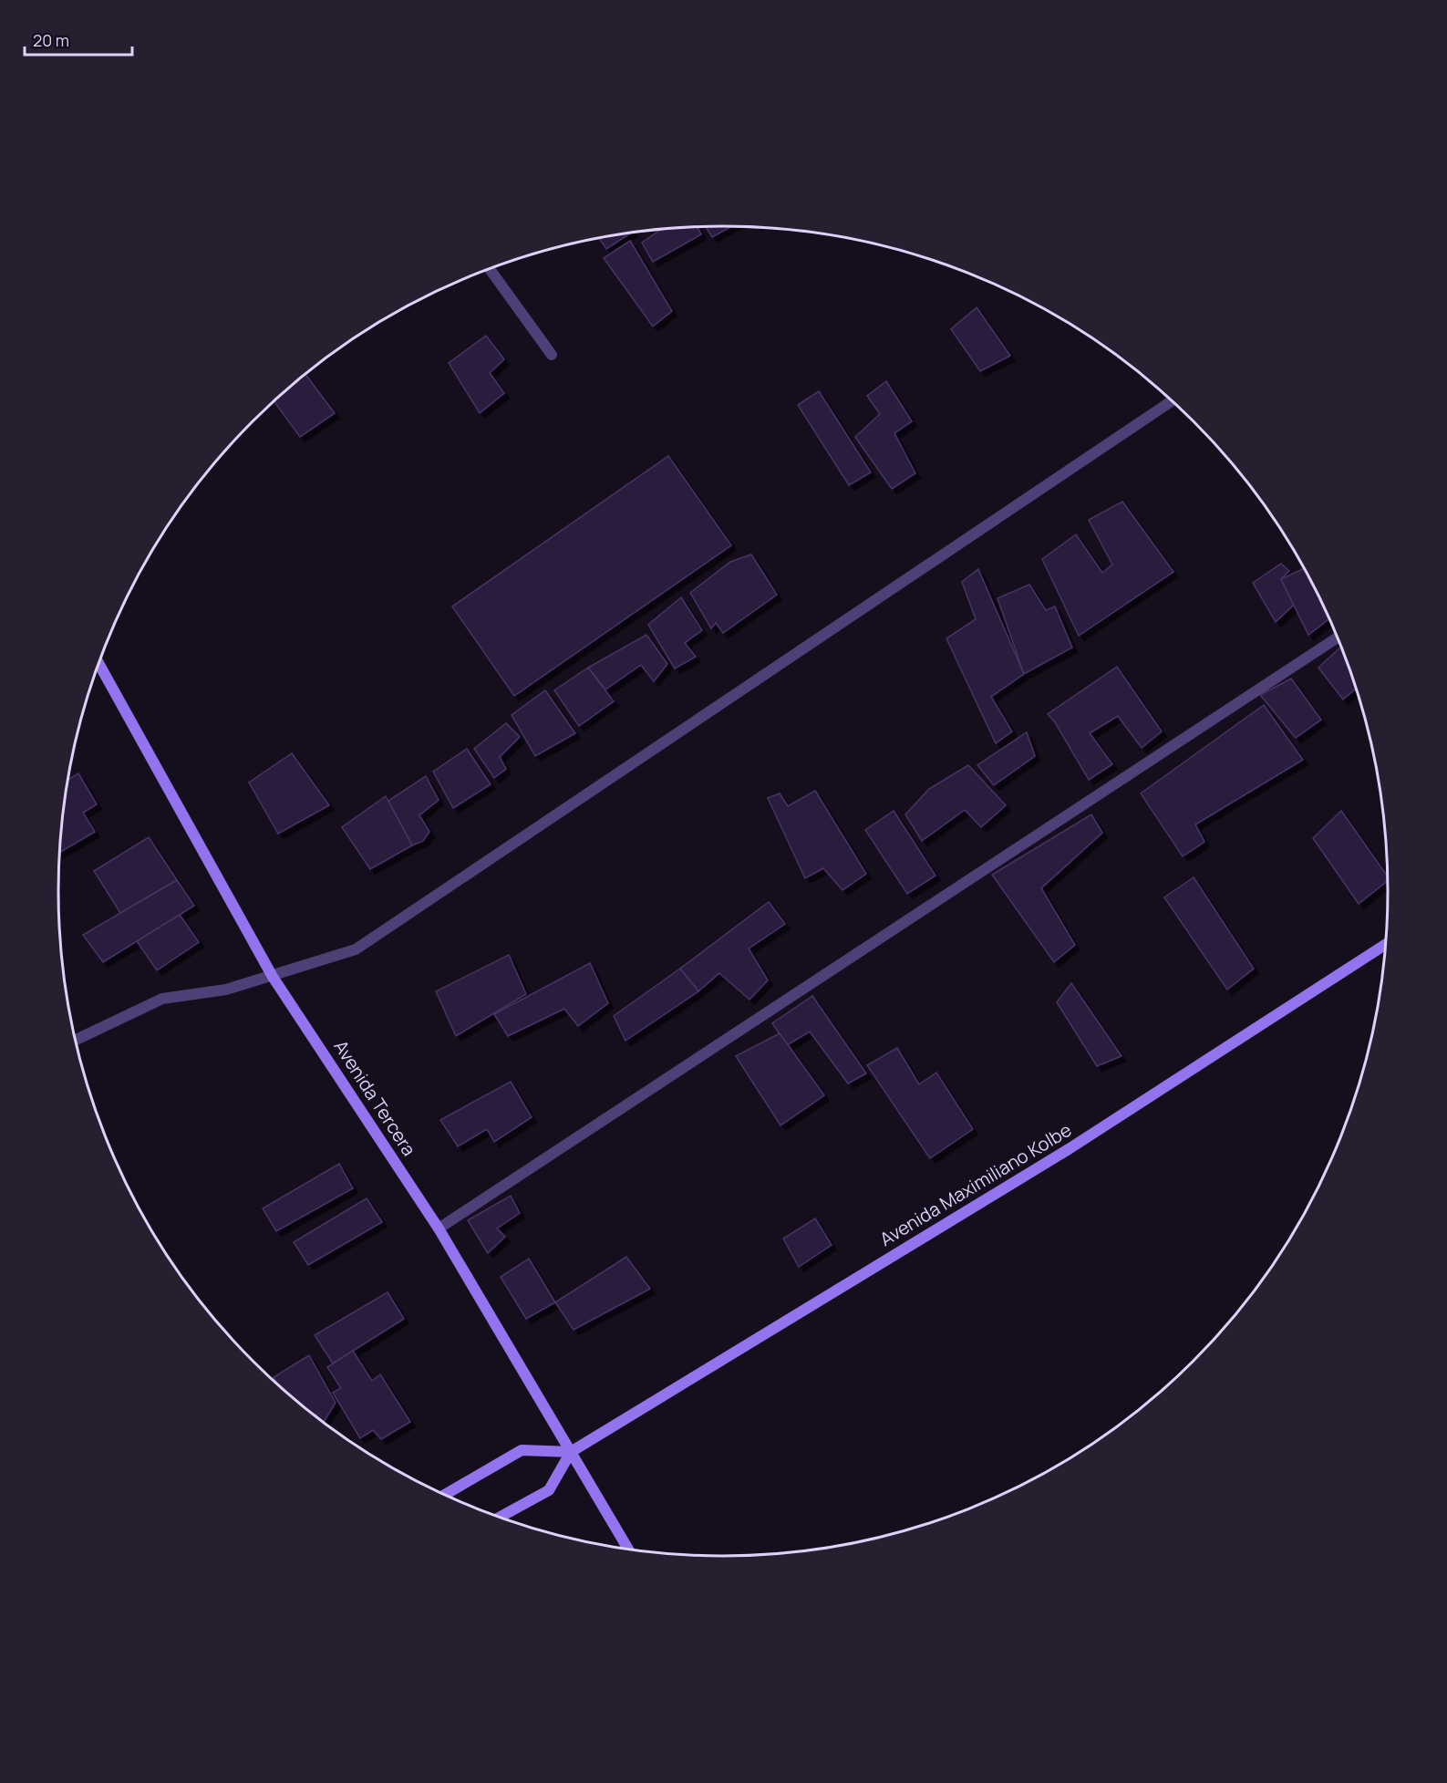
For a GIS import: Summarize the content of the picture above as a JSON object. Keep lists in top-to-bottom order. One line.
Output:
{"streets":{"main road":["Avenida Tercera","Avenida Maximiliano Kolbe"]},"crossings":[["Avenida Tercera","Avenida Maximiliano Kolbe"]],"scale_bar":"20 m"}
